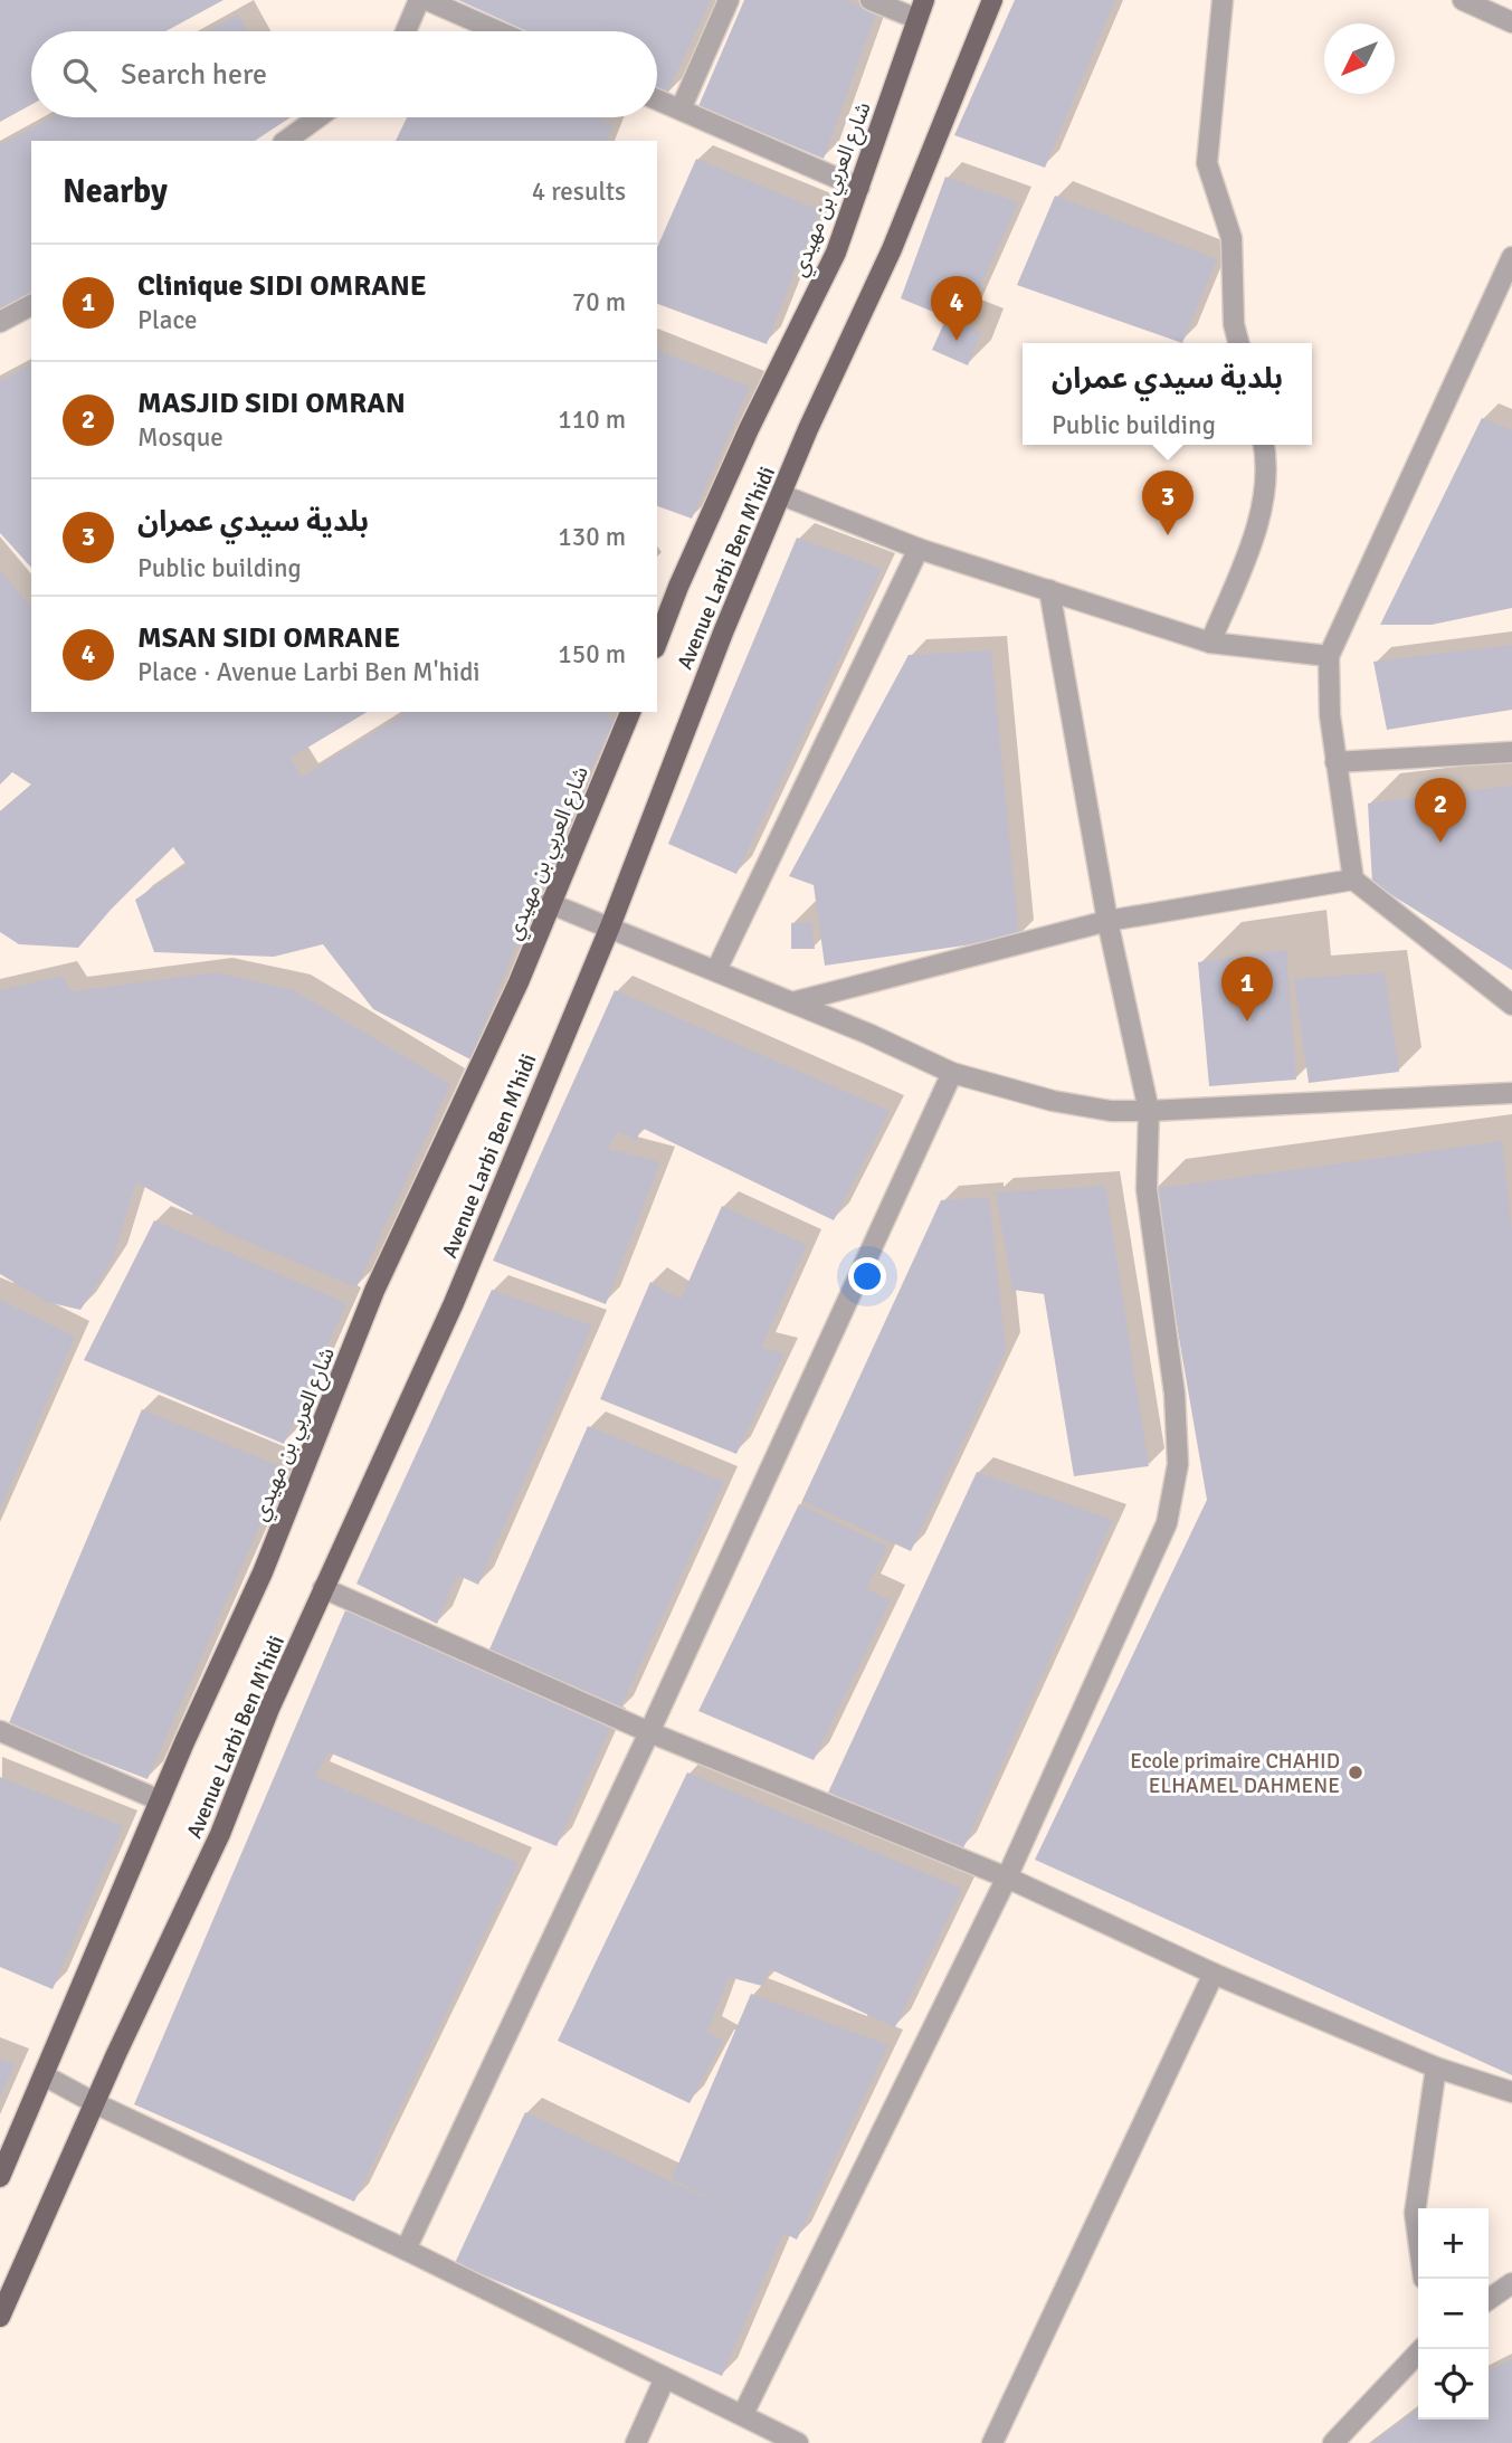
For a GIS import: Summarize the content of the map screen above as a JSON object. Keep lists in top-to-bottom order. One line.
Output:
{"streets":{"main road":["شارع العربي بن مهيدي","Avenue Larbi Ben M'hidi"]},"places":["Ecole primaire CHAHID ELHAMEL DAHMENE"],"north":"bottom left","page":{"search":"Search here","heading":["Nearby","4 results"],"list":[{"mark":"1","name":"Clinique SIDI OMRANE","note":"Place","value":"70 m"},{"mark":"2","name":"MASJID SIDI OMRAN","note":"Mosque","value":"110 m"},{"mark":"3","name":"بلدية سيدي عمران","note":"Public building","value":"130 m"},{"mark":"4","name":"MSAN SIDI OMRANE","note":"Place · Avenue Larbi Ben M'hidi","value":"150 m"}],"pins":["4","3","2","1"],"popup":["بلدية سيدي عمران","Public building"],"map_buttons":["+","−"]}}
